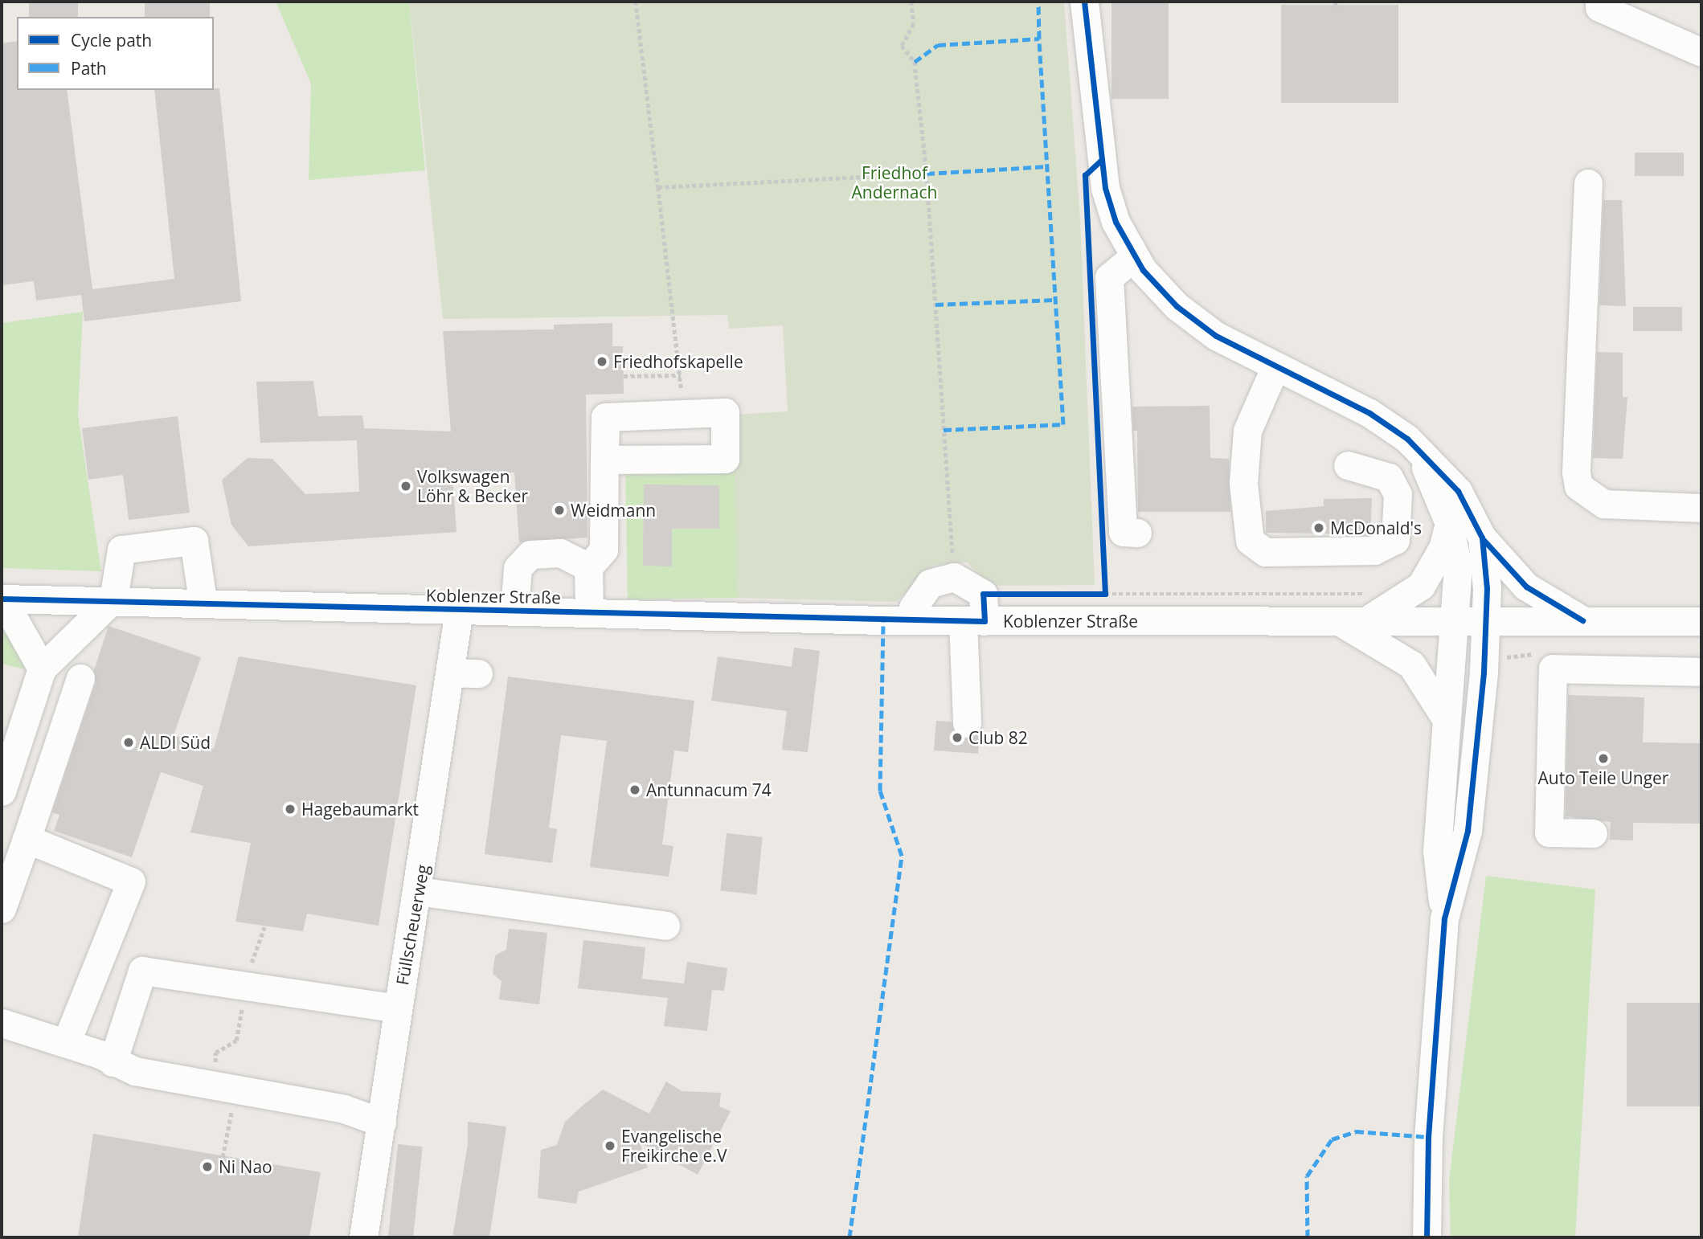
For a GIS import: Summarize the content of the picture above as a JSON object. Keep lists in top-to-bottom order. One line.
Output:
{"streets":{"street":["Koblenzer Straße","Füllscheuerweg"]},"crossings":[["Koblenzer Straße","Füllscheuerweg"]],"parks":["Friedhof Andernach"],"places":["Friedhofskapelle","Volkswagen Löhr & Becker","Weidmann","McDonald's","Club 82","ALDI Süd","Auto Teile Unger","Antunnacum 74","Hagebaumarkt","Evangelische Freikirche e.V","Ni Nao"],"legend":["Cycle path","Path"]}
